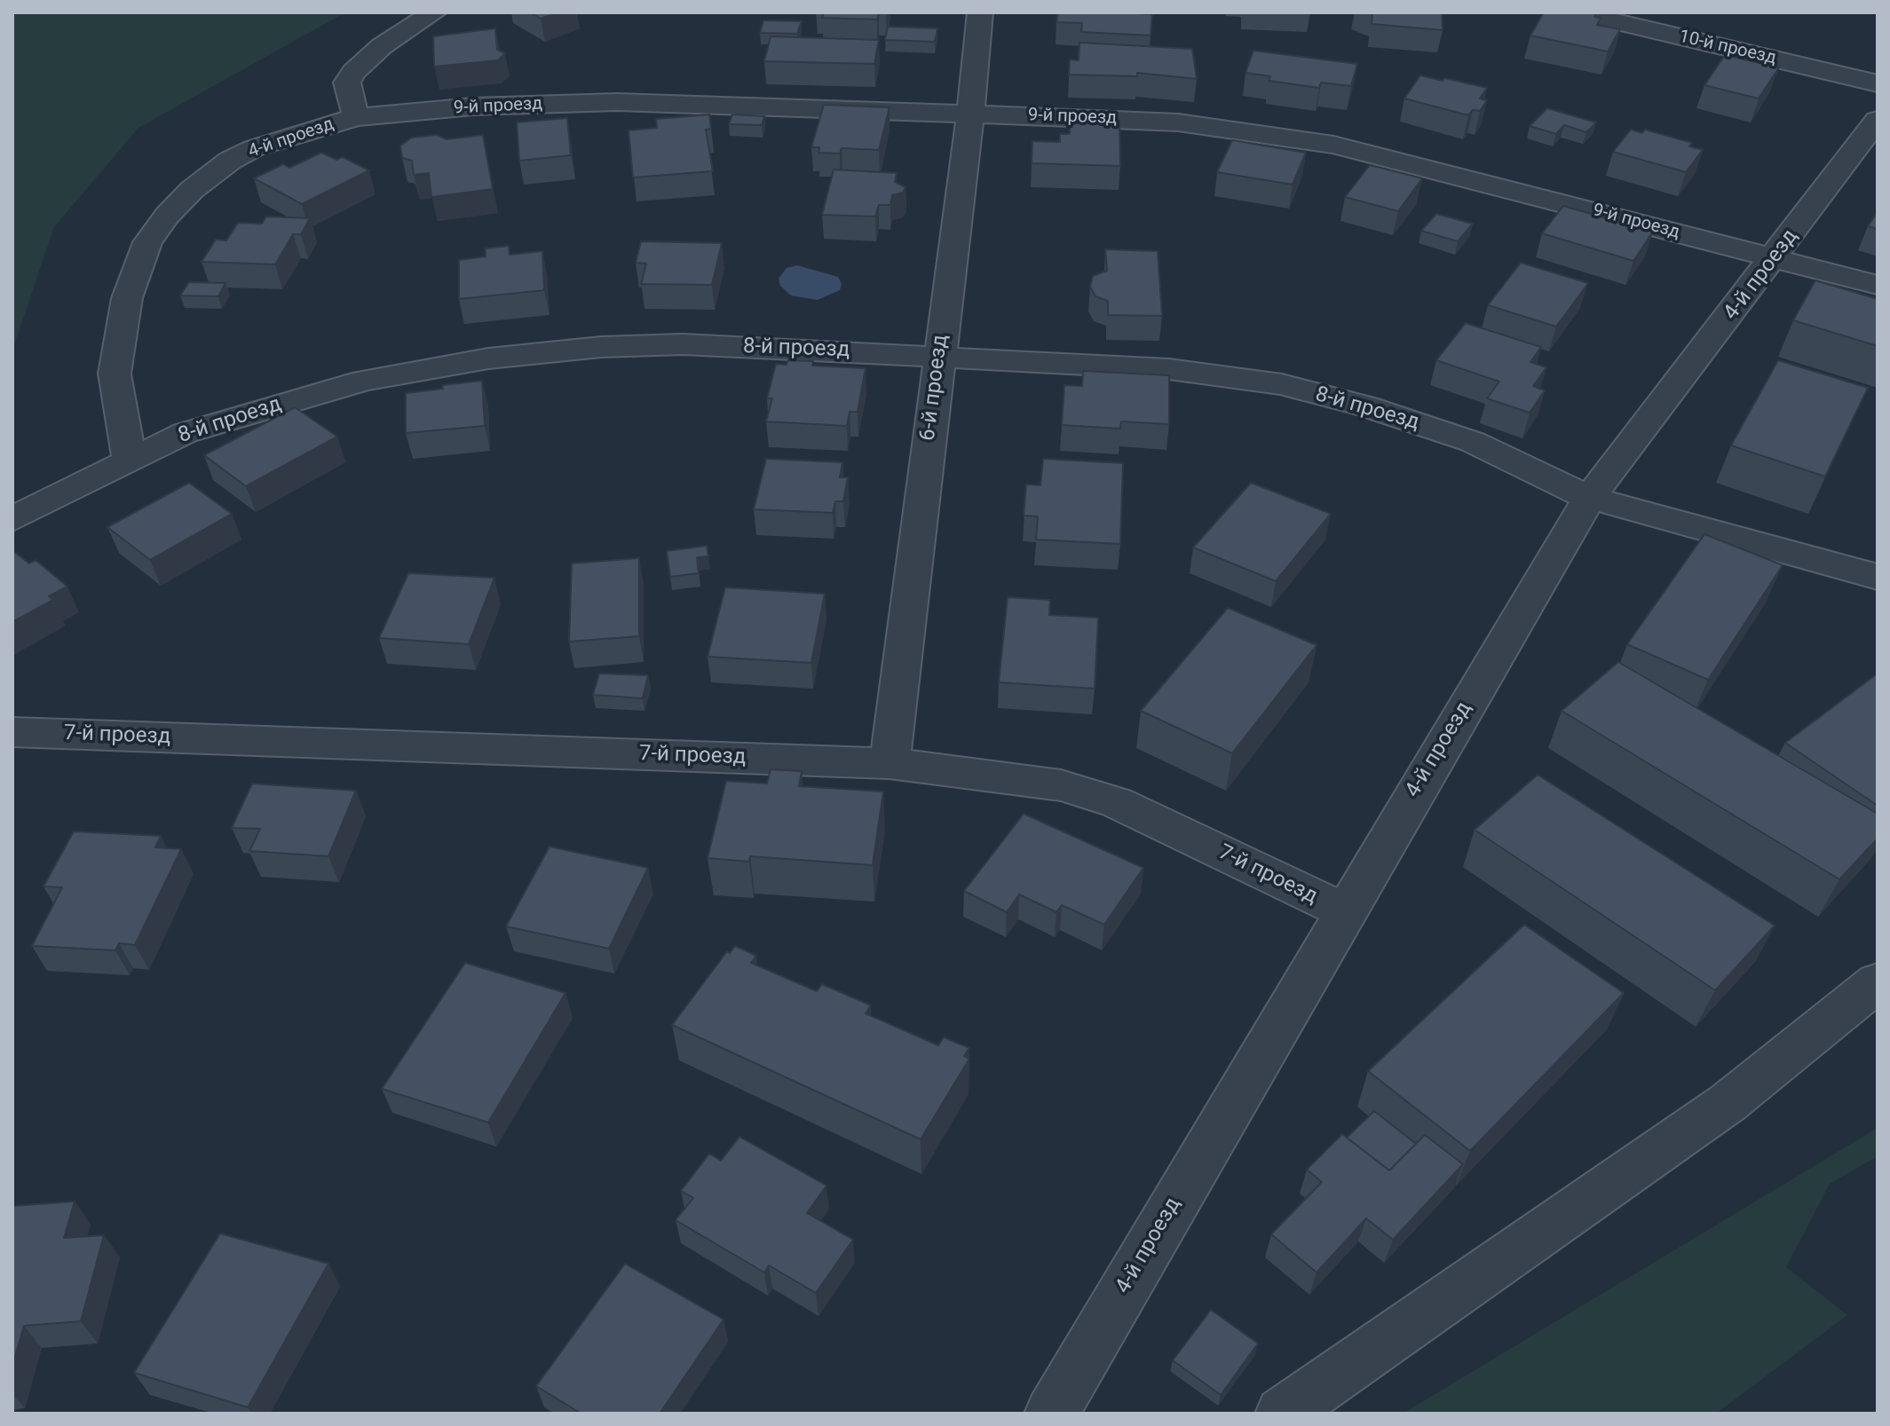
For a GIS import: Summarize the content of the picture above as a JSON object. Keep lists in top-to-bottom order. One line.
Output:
{"streets":{"street":["10-й проезд","9-й проезд","4-й проезд","8-й проезд","6-й проезд","7-й проезд"]},"crossings":[["9-й проезд","4-й проезд"],["9-й проезд","6-й проезд"],["4-й проезд","8-й проезд"],["4-й проезд","7-й проезд"],["8-й проезд","6-й проезд"],["6-й проезд","7-й проезд"]]}
